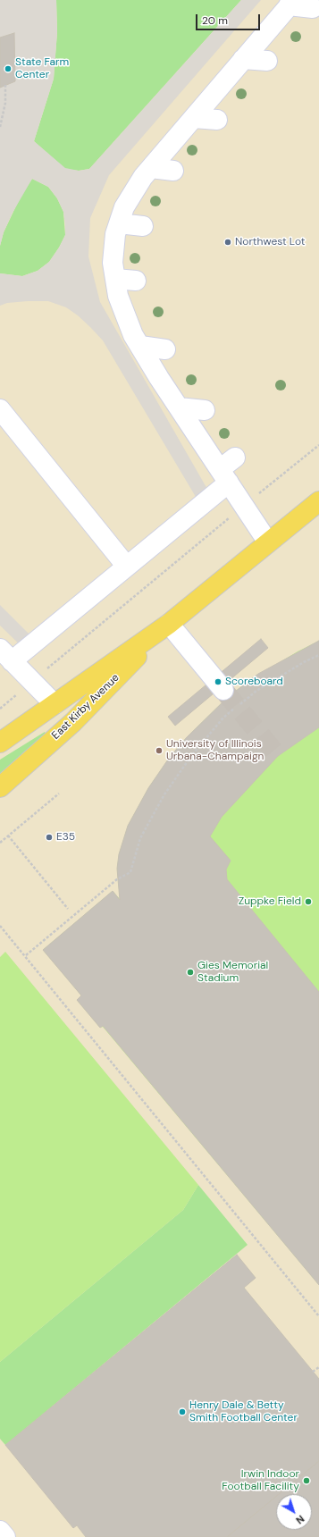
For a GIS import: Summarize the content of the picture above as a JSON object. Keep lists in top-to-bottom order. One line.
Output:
{"streets":{"main road":["East Kirby Avenue"]},"places":["State Farm Center","Northwest Lot","Scoreboard","University of Illinois Urbana-Champaign","E35","Zuppke Field","Gies Memorial Stadium","Henry Dale & Betty Smith Football Center","Irwin Indoor Football Facility"],"scale_bar":"20 m","north":"bottom right"}
